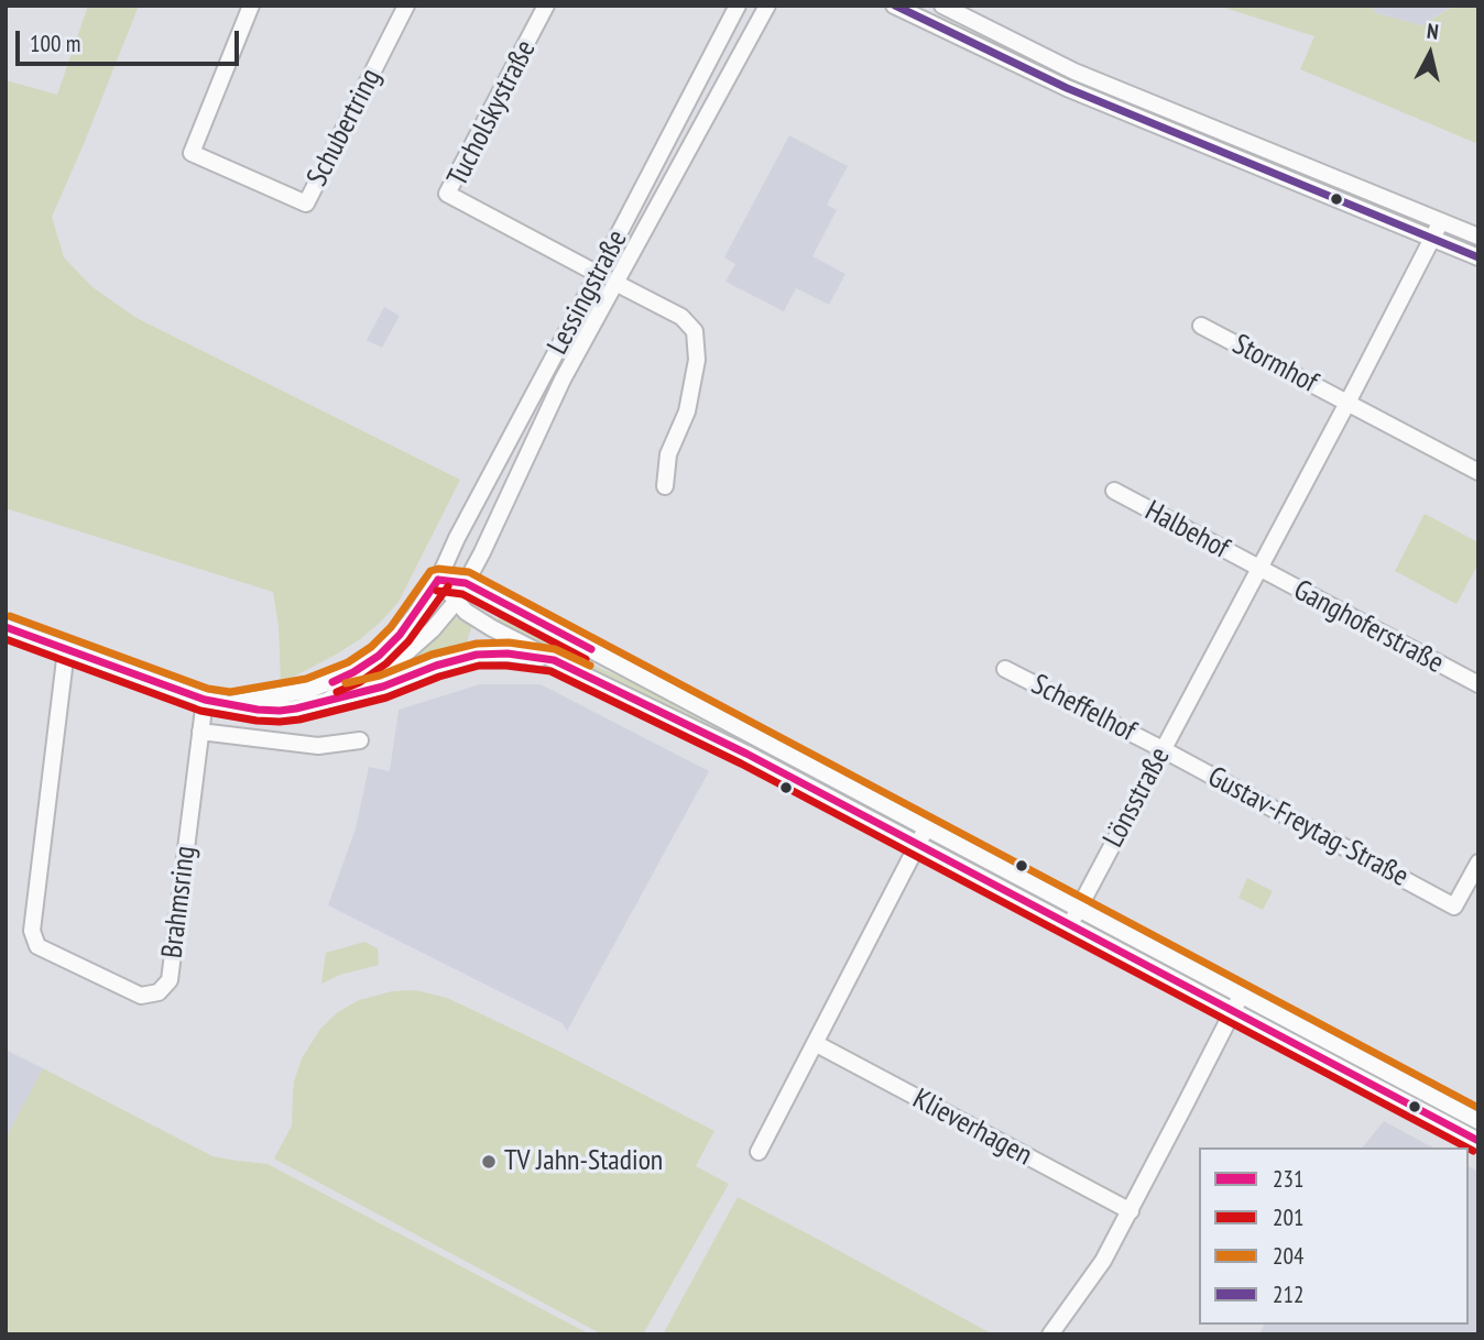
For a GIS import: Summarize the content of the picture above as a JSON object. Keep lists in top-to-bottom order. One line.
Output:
{"streets":{"street":["Tucholskystraße","Schubertring","Lessingstraße","Stormhof","Halbehof","Ganghoferstraße","Scheffelhof","Lönsstraße","Gustav-Freytag-Straße","Brahmsring","Klieverhagen"]},"crossings":[["Tucholskystraße","Lessingstraße"],["Stormhof","Lönsstraße"],["Halbehof","Ganghoferstraße"],["Halbehof","Lönsstraße"],["Ganghoferstraße","Lönsstraße"],["Scheffelhof","Lönsstraße"],["Scheffelhof","Gustav-Freytag-Straße"],["Lönsstraße","Gustav-Freytag-Straße"]],"places":["TV Jahn-Stadion"],"lines":["transit line 212","transit line 204","transit line 231","transit line 201"],"legend":["231","201","204","212"],"scale_bar":"100 m","north":"top"}
